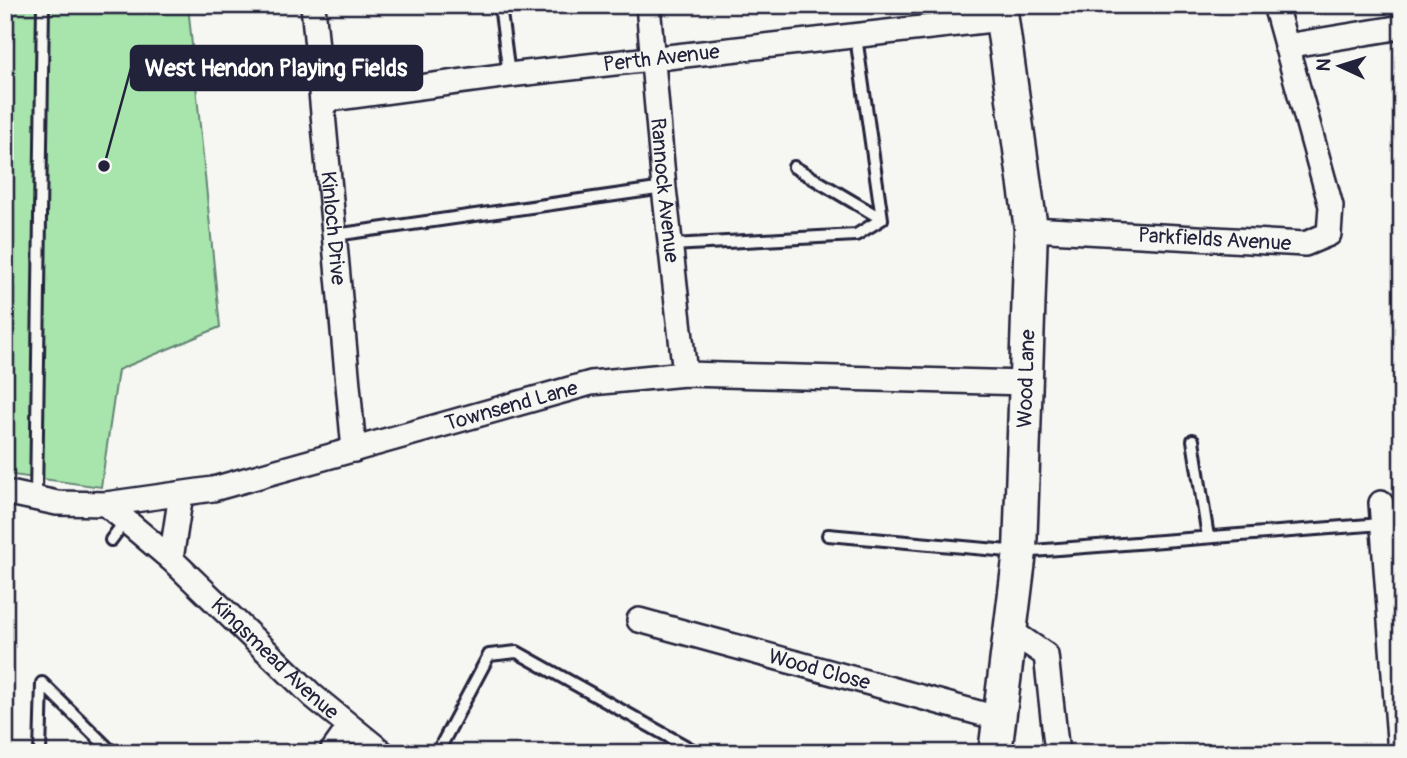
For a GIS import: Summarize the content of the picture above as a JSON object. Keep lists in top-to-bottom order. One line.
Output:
{"streets":{"street":["Perth Avenue","Rannock Avenue","Kinloch Drive","Parkfields Avenue","Wood Lane","Townsend Lane","Kingsmead Avenue","Wood Close"]},"crossings":[["Perth Avenue","Rannock Avenue"],["Perth Avenue","Kinloch Drive"],["Perth Avenue","Wood Lane"],["Rannock Avenue","Townsend Lane"],["Kinloch Drive","Townsend Lane"],["Parkfields Avenue","Wood Lane"],["Wood Lane","Townsend Lane"],["Wood Lane","Wood Close"],["Townsend Lane","Kingsmead Avenue"]],"places":["West Hendon Playing Fields"],"north":"left"}
